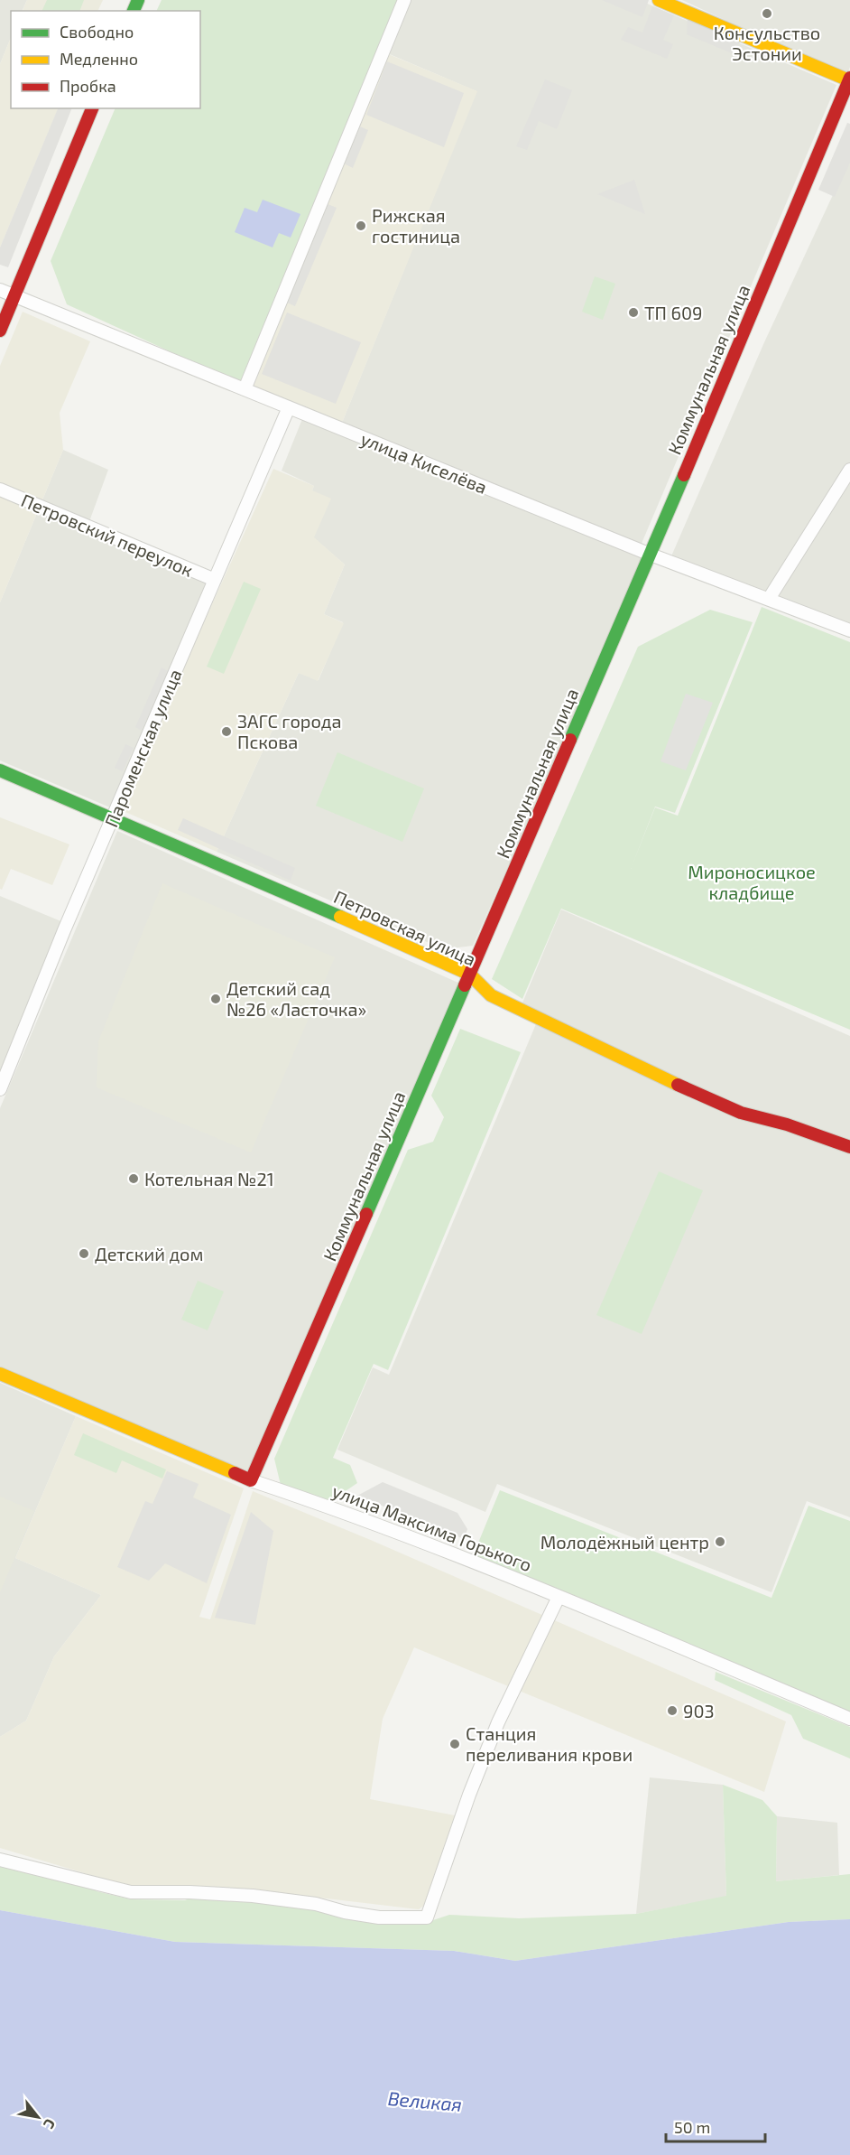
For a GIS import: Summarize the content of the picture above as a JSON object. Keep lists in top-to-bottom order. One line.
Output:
{"streets":{"main road":["Коммунальная улица","Петровская улица","улица Максима Горького"],"street":["улица Киселёва","Петровский переулок","Пароменская улица"]},"crossings":[["Коммунальная улица","улица Киселёва"],["Коммунальная улица","Петровская улица"],["Коммунальная улица","улица Максима Горького"],["улица Киселёва","Пароменская улица"],["Петровский переулок","Пароменская улица"],["Пароменская улица","Петровская улица"]],"water":["Великая"],"parks":["Мироносицкое кладбище"],"places":["Консульство Эстонии","Рижская гостиница","ТП 609","ЗАГС города Пскова","Детский сад №26 «Ласточка»","Котельная №21","Детский дом","Молодёжный центр","903","Станция переливания крови"],"legend":["Свободно","Медленно","Пробка"],"scale_bar":"50 m","north":"bottom right"}
